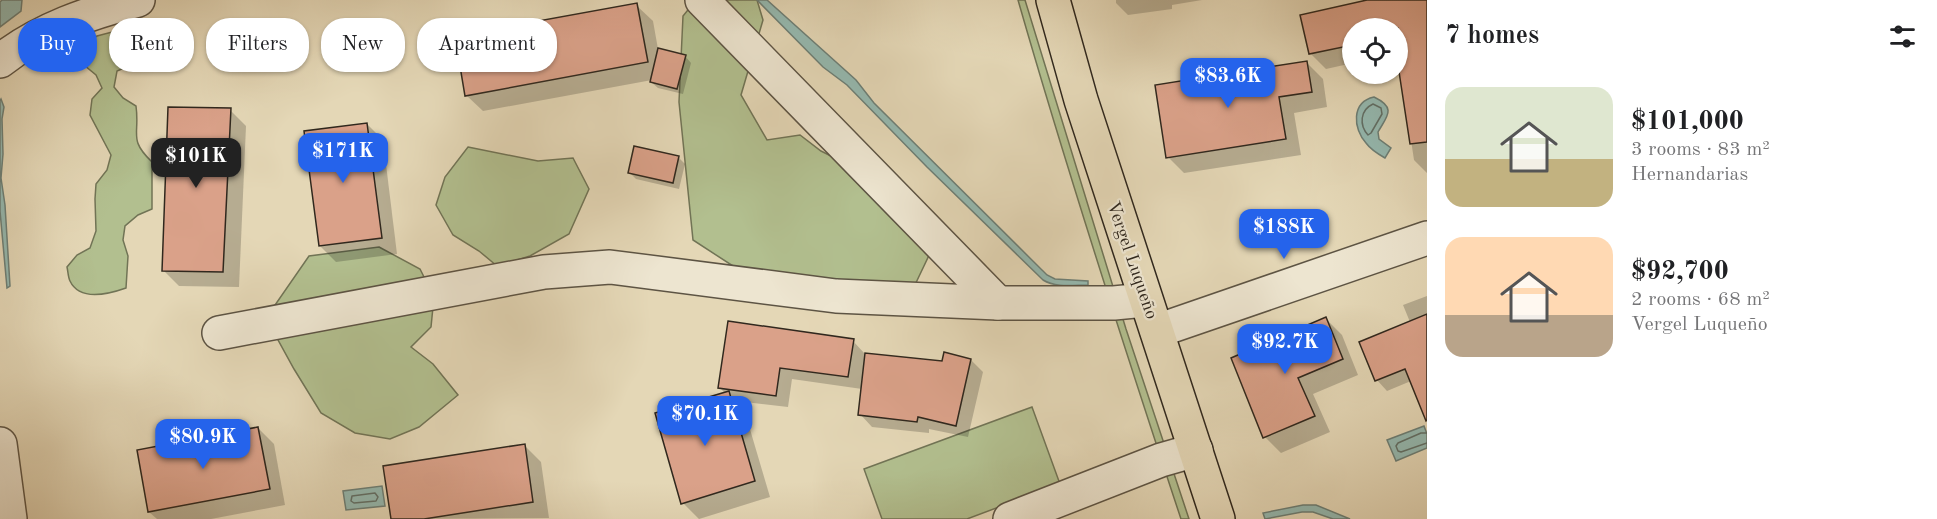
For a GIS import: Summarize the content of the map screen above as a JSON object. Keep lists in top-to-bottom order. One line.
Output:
{"streets":{"main road":["Vergel Luqueño"]},"page":{"heading":"7 homes","chip":["Buy","Rent","Filters","New","Apartment"],"price":["$83.6K","$171K","$101K","$188K","$92.7K","$70.1K","$80.9K"],"list":[{"name":"$101,000","note":"3 rooms · 83 m² · Hernandarias"},{"name":"$92,700","note":"2 rooms · 68 m² · Vergel Luqueño"}]}}
